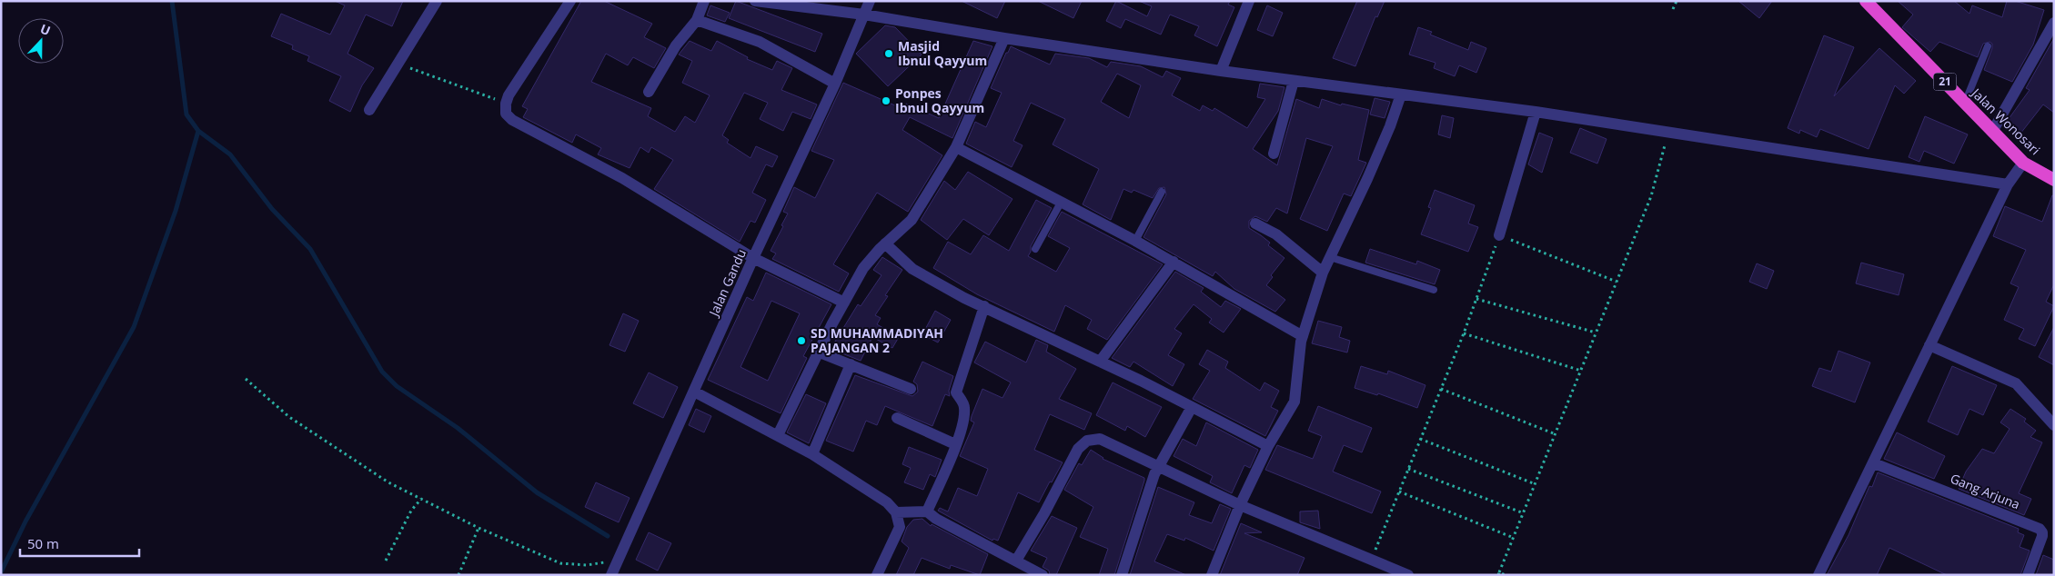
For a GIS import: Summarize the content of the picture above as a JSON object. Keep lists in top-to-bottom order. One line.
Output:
{"streets":{"highway":["21","Jalan Wonosari"],"street":["Jalan Gandu","Gang Arjuna"]},"places":["Masjid Ibnul Qayyum","Ponpes Ibnul Qayyum","SD MUHAMMADIYAH PAJANGAN 2"],"scale_bar":"50 m","north":"top"}
